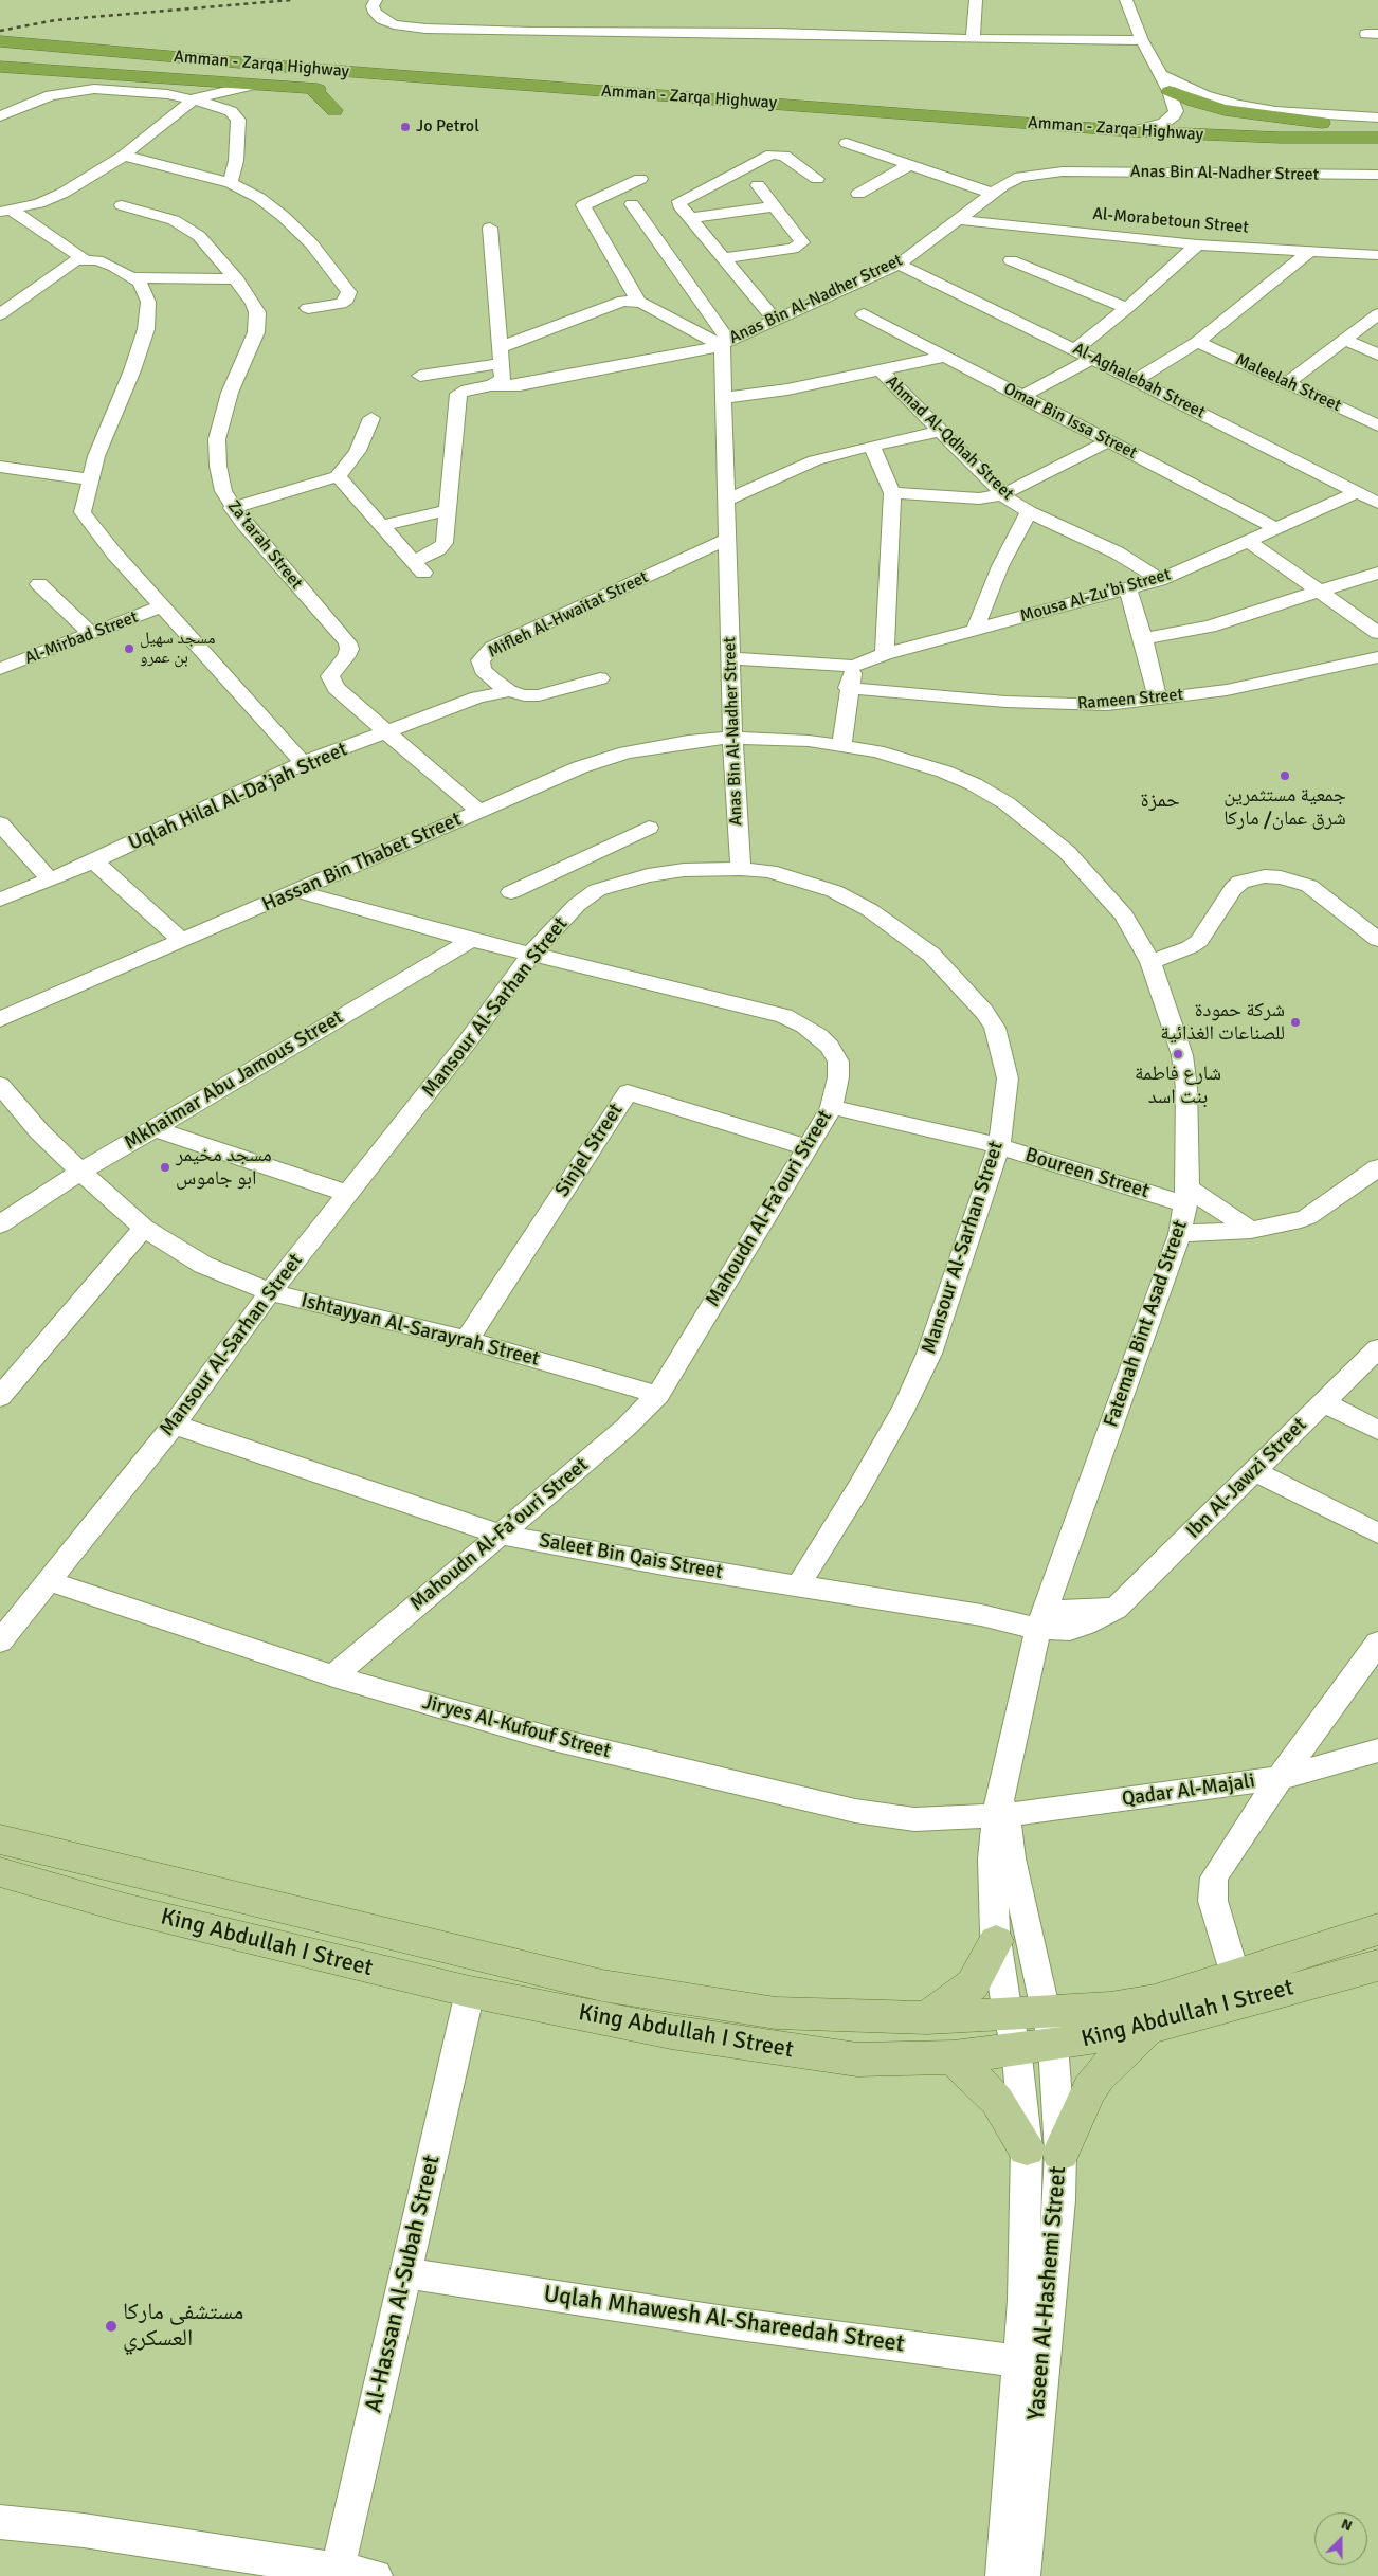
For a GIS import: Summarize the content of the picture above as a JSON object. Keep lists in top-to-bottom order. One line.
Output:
{"streets":{"highway":["Amman - Zarqa Highway"],"main road":["King Abdullah I Street"],"street":["Anas Bin Al-Nadher Street","Al-Morabetoun Street","Al-Aghalebah Street","Maleelah Street","Omar Bin Issa Street","Ahmad Al-Qdhah Street","Za’tarah Street","Mousa Al-Zu’bi Street","Mifleh Al-Hwaitat Street","Al-Mirbad Street","Rameen Street","Uqlah Hilal Al-Da’jah Street","Hassan Bin Thabet Street","Mansour Al-Sarhan Street","Mkhaimar Abu Jamous Street","Sinjel Street","Boureen Street","Mahoudn Al-Fa’ouri Street","Fatemah Bint Asad Street","Ishtayyan Al-Sarayrah Street","Ibn Al-Jawzi Street","Saleet Bin Qais Street","Jiryes Al-Kufouf Street","Qadar Al-Majali","Al-Hassan Al-Subah Street","Yaseen Al-Hashemi Street","Uqlah Mhawesh Al-Shareedah Street"]},"crossings":[["Anas Bin Al-Nadher Street","Al-Morabetoun Street"],["Anas Bin Al-Nadher Street","Al-Aghalebah Street"],["Anas Bin Al-Nadher Street","Mousa Al-Zu’bi Street"],["Anas Bin Al-Nadher Street","Mifleh Al-Hwaitat Street"],["Anas Bin Al-Nadher Street","Hassan Bin Thabet Street"],["Anas Bin Al-Nadher Street","Mansour Al-Sarhan Street"],["Anas Bin Al-Nadher Street","Fatemah Bint Asad Street"],["Al-Aghalebah Street","Mousa Al-Zu’bi Street"],["Omar Bin Issa Street","Mousa Al-Zu’bi Street"],["Ahmad Al-Qdhah Street","Mousa Al-Zu’bi Street"],["Za’tarah Street","Uqlah Hilal Al-Da’jah Street"],["Za’tarah Street","Hassan Bin Thabet Street"],["Mifleh Al-Hwaitat Street","Uqlah Hilal Al-Da’jah Street"],["Hassan Bin Thabet Street","Mahoudn Al-Fa’ouri Street"],["Hassan Bin Thabet Street","Fatemah Bint Asad Street"],["Mansour Al-Sarhan Street","Boureen Street"],["Mansour Al-Sarhan Street","Mahoudn Al-Fa’ouri Street"],["Mansour Al-Sarhan Street","Ishtayyan Al-Sarayrah Street"],["Mansour Al-Sarhan Street","Saleet Bin Qais Street"],["Mansour Al-Sarhan Street","Jiryes Al-Kufouf Street"],["Mkhaimar Abu Jamous Street","Mahoudn Al-Fa’ouri Street"],["Mkhaimar Abu Jamous Street","Ishtayyan Al-Sarayrah Street"],["Sinjel Street","Mahoudn Al-Fa’ouri Street"],["Sinjel Street","Ishtayyan Al-Sarayrah Street"],["Boureen Street","Mahoudn Al-Fa’ouri Street"],["Boureen Street","Fatemah Bint Asad Street"],["Mahoudn Al-Fa’ouri Street","Ishtayyan Al-Sarayrah Street"],["Mahoudn Al-Fa’ouri Street","Saleet Bin Qais Street"],["Mahoudn Al-Fa’ouri Street","Jiryes Al-Kufouf Street"],["Fatemah Bint Asad Street","Ibn Al-Jawzi Street"],["Fatemah Bint Asad Street","Saleet Bin Qais Street"],["Fatemah Bint Asad Street","Jiryes Al-Kufouf Street"],["Fatemah Bint Asad Street","Qadar Al-Majali"],["Fatemah Bint Asad Street","King Abdullah I Street"],["Fatemah Bint Asad Street","Yaseen Al-Hashemi Street"],["Ibn Al-Jawzi Street","Saleet Bin Qais Street"],["Jiryes Al-Kufouf Street","Qadar Al-Majali"],["King Abdullah I Street","Al-Hassan Al-Subah Street"],["King Abdullah I Street","Yaseen Al-Hashemi Street"],["Al-Hassan Al-Subah Street","Uqlah Mhawesh Al-Shareedah Street"],["Yaseen Al-Hashemi Street","Uqlah Mhawesh Al-Shareedah Street"]],"districts":["حمزة"],"places":["Jo Petrol","مسجد سهيل بن عمرو","جمعية مستثمرين شرق عمان/ ماركا","شركة حمودة للصناعات الغذائية","شارع فاطمة بنت اسد","مسجد مخيمر ابو جاموس","مستشفى ماركا العسكري"],"north":"top"}
